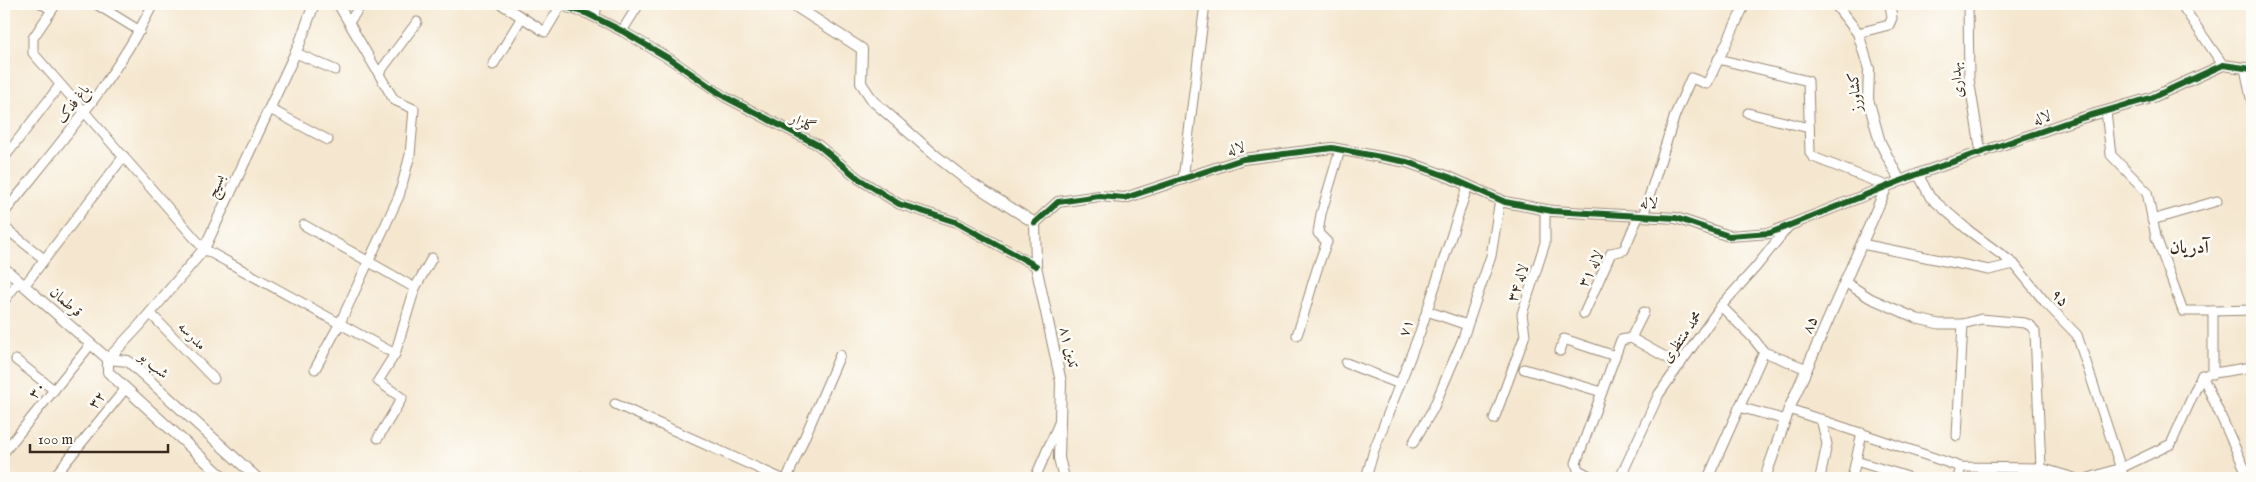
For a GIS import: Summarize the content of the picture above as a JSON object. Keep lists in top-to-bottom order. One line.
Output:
{"streets":{"street":["بهداری","کشاورز","باغ فدک","لاله","گلزار","بسیج","لاله ۳۱","لاله ۳۴","۹۵","قرطمان","۸۵","۷۱","مدرسه","محمد منتظری","تدین ۸۱","شب بو","۳۰","۳۲"]},"crossings":[["بهداری","لاله"],["کشاورز","لاله"],["لاله","لاله ۳۱"],["لاله","لاله ۳۴"],["لاله","۹۵"],["لاله","۸۵"],["لاله","۷۱"],["لاله","محمد منتظری"],["لاله","تدین ۸۱"],["گلزار","تدین ۸۱"],["بسیج","قرطمان"],["بسیج","مدرسه"],["بسیج","شب بو"],["قرطمان","شب بو"],["قرطمان","۳۰"]],"districts":["آدریان"],"scale_bar":"100 m"}
